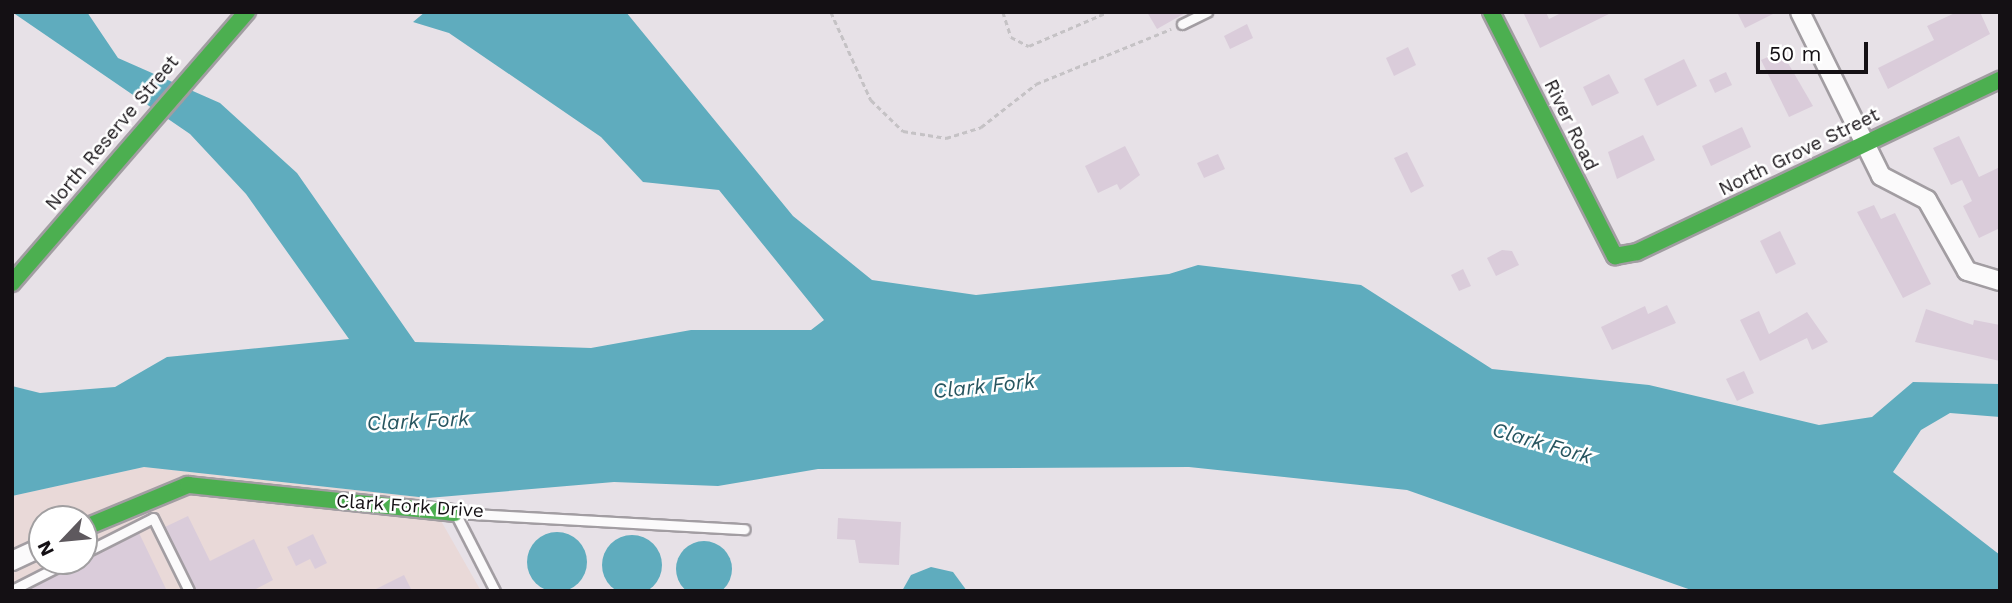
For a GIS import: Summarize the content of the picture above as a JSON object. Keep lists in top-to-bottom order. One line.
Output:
{"streets":{"main road":["River Road","North Reserve Street","North Grove Street","Clark Fork Drive"]},"crossings":[["River Road","North Grove Street"]],"water":["Clark Fork"],"scale_bar":"50 m","north":"bottom left"}
